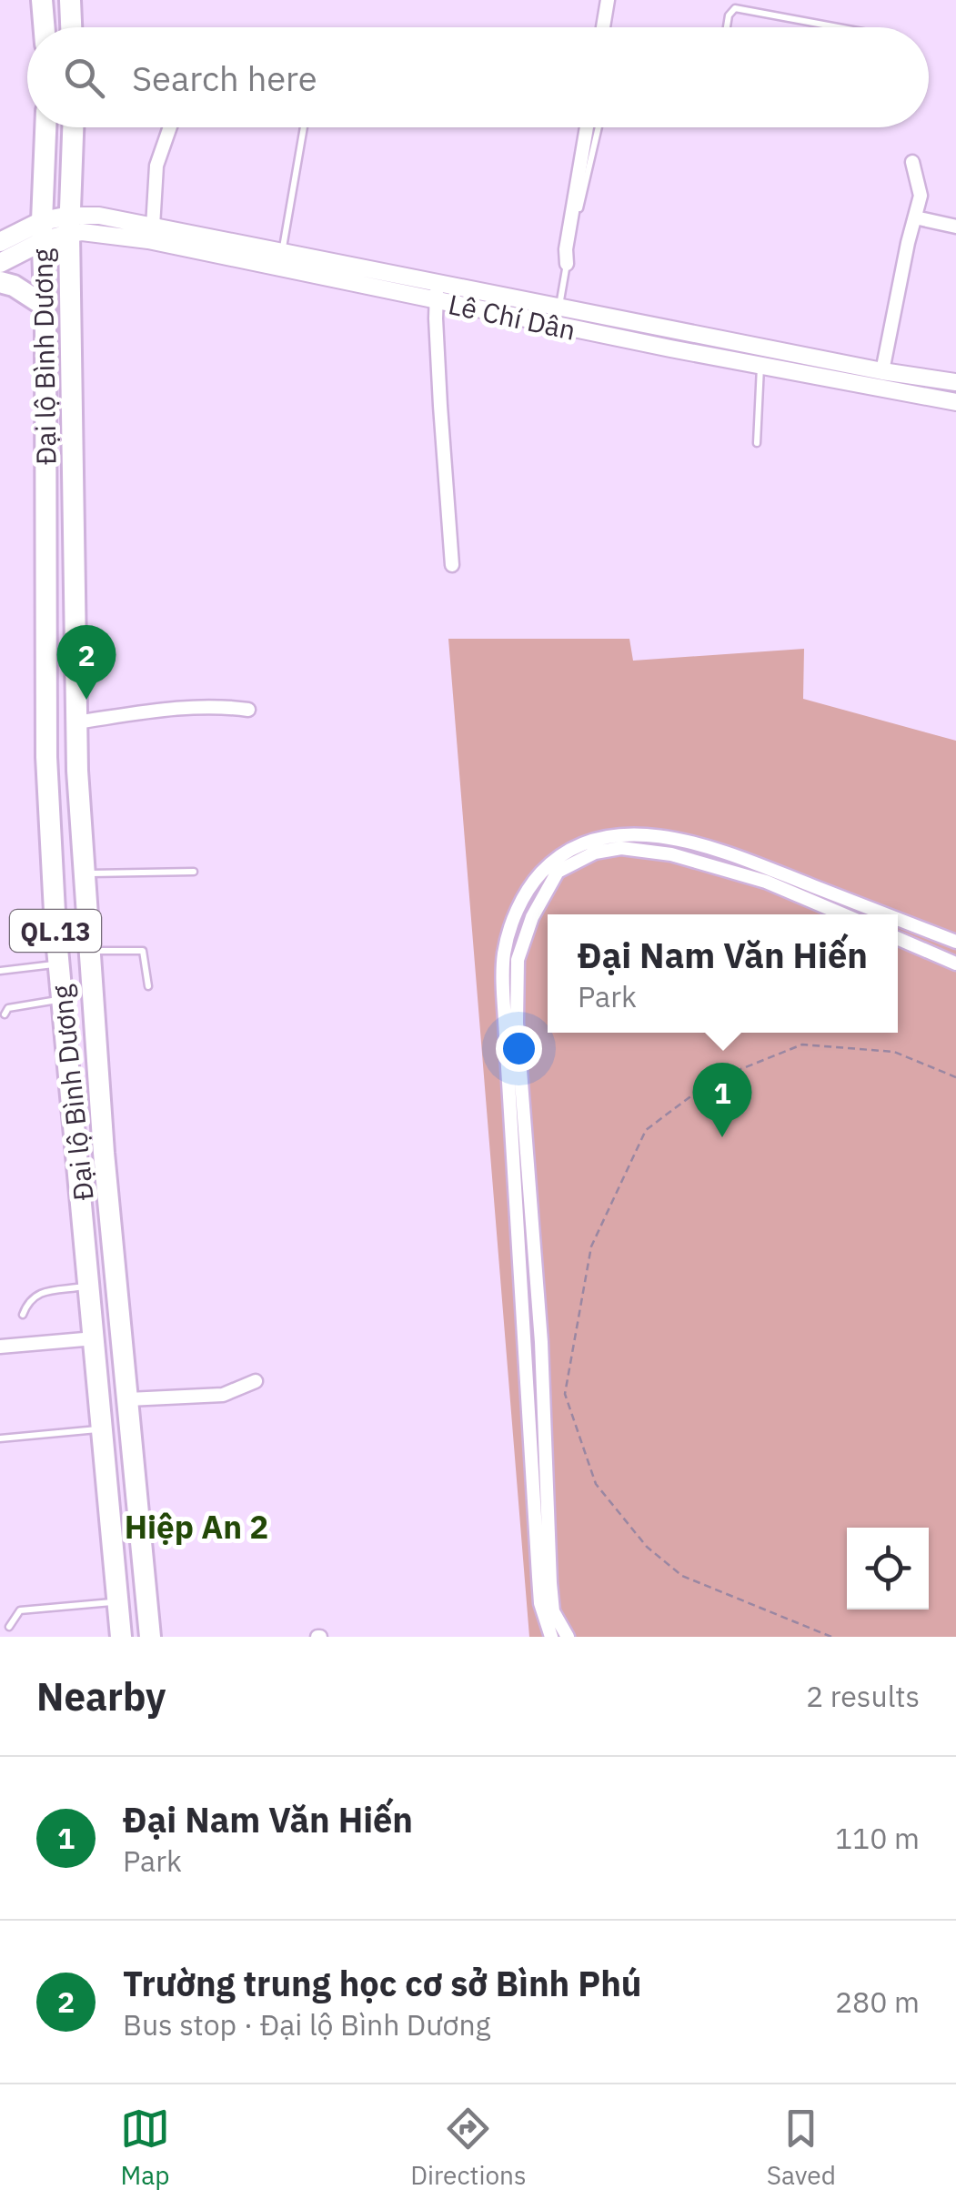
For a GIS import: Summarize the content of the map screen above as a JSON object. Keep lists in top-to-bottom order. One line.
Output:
{"streets":{"highway":["Đại lộ Bình Dương","QL.13"],"main road":["Lê Chí Dân"]},"crossings":[["Lê Chí Dân","Đại lộ Bình Dương"]],"districts":["Hiệp An 2"],"page":{"search":"Search here","pins":["2","1"],"popup":["Đại Nam Văn Hiến","Park"],"heading":["Nearby","2 results"],"list":[{"mark":"1","name":"Đại Nam Văn Hiến","note":"Park","value":"110 m"},{"mark":"2","name":"Trường trung học cơ sở Bình Phú","note":"Bus stop · Đại lộ Bình Dương","value":"280 m"}],"nav":["Map","Directions","Saved"]}}
